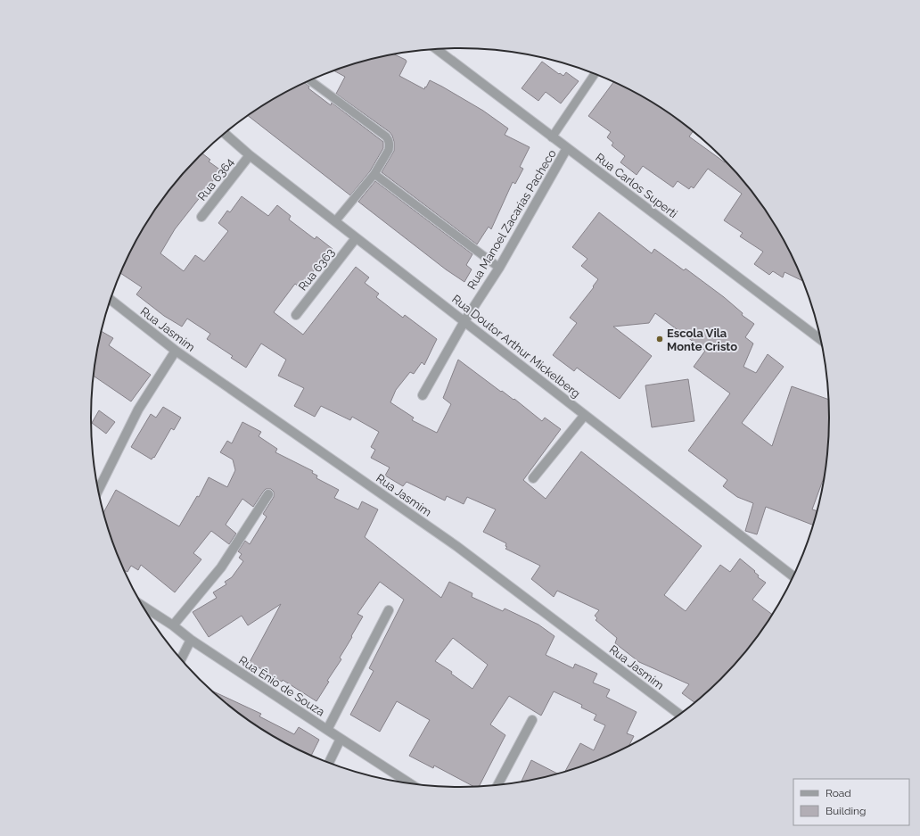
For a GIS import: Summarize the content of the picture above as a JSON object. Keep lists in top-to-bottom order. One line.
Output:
{"streets":{"street":["Rua 6364","Rua Carlos Superti","Rua Manoel Zacarias Pacheco","Rua 6363","Rua Jasmim","Rua Doutor Arthur Mickelberg","Rua Ênio de Souza"]},"crossings":[["Rua 6364","Rua Doutor Arthur Mickelberg"],["Rua Carlos Superti","Rua Manoel Zacarias Pacheco"],["Rua Manoel Zacarias Pacheco","Rua Doutor Arthur Mickelberg"],["Rua 6363","Rua Doutor Arthur Mickelberg"]],"places":["Escola Vila Monte Cristo"],"legend":["Road","Building"]}
